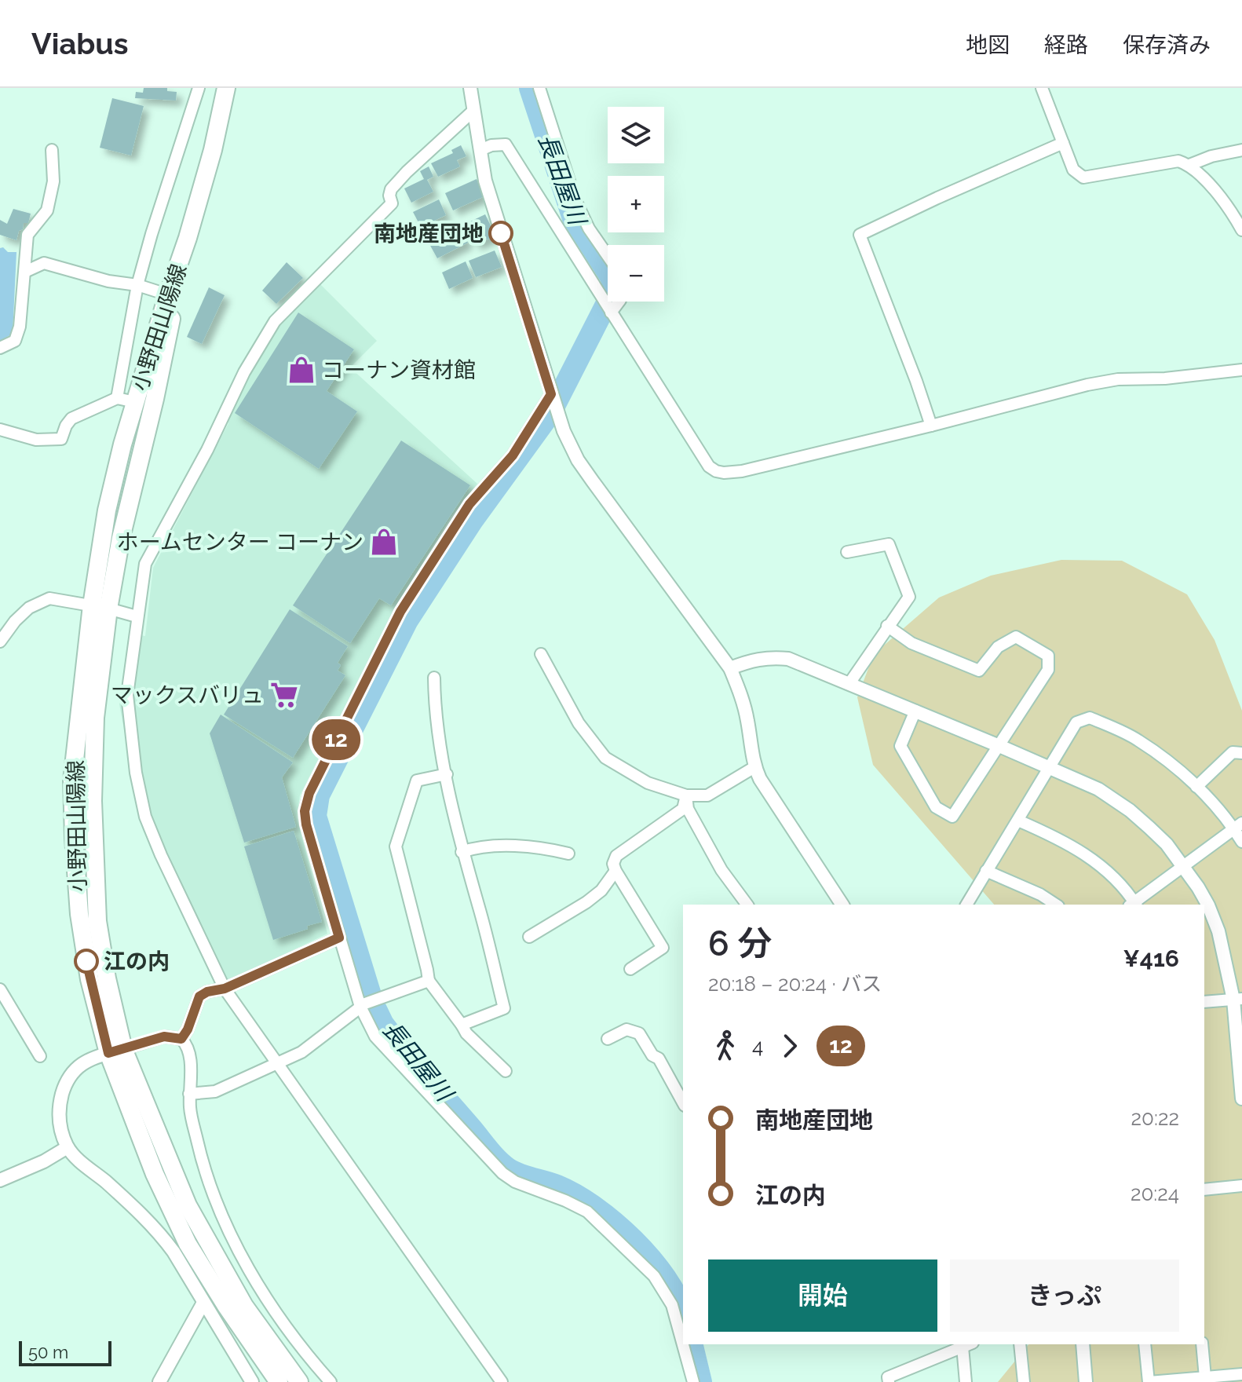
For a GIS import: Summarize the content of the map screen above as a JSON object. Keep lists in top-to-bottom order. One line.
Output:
{"streets":{"main road":["小野田山陽線"]},"water":["長田屋川"],"places":{"other":["南地産団地","江の内"],"shop":["コーナン資材館","ホームセンター コーナン"],"supermarket":["マックスバリュ"]},"lines":["bus line 12"],"scale_bar":"50 m","page":{"header":"Viabus","nav":["地図","経路","保存済み"],"on_map":"12","map_buttons":["+","−"],"heading":["6 分","20:18 – 20:24 · バス","¥416"],"legs":["4","12"],"list":[{"name":"南地産団地","value":"20:22"},{"name":"江の内","value":"20:24"}],"buttons":["開始","きっぷ"],"scale":"50 m"}}
